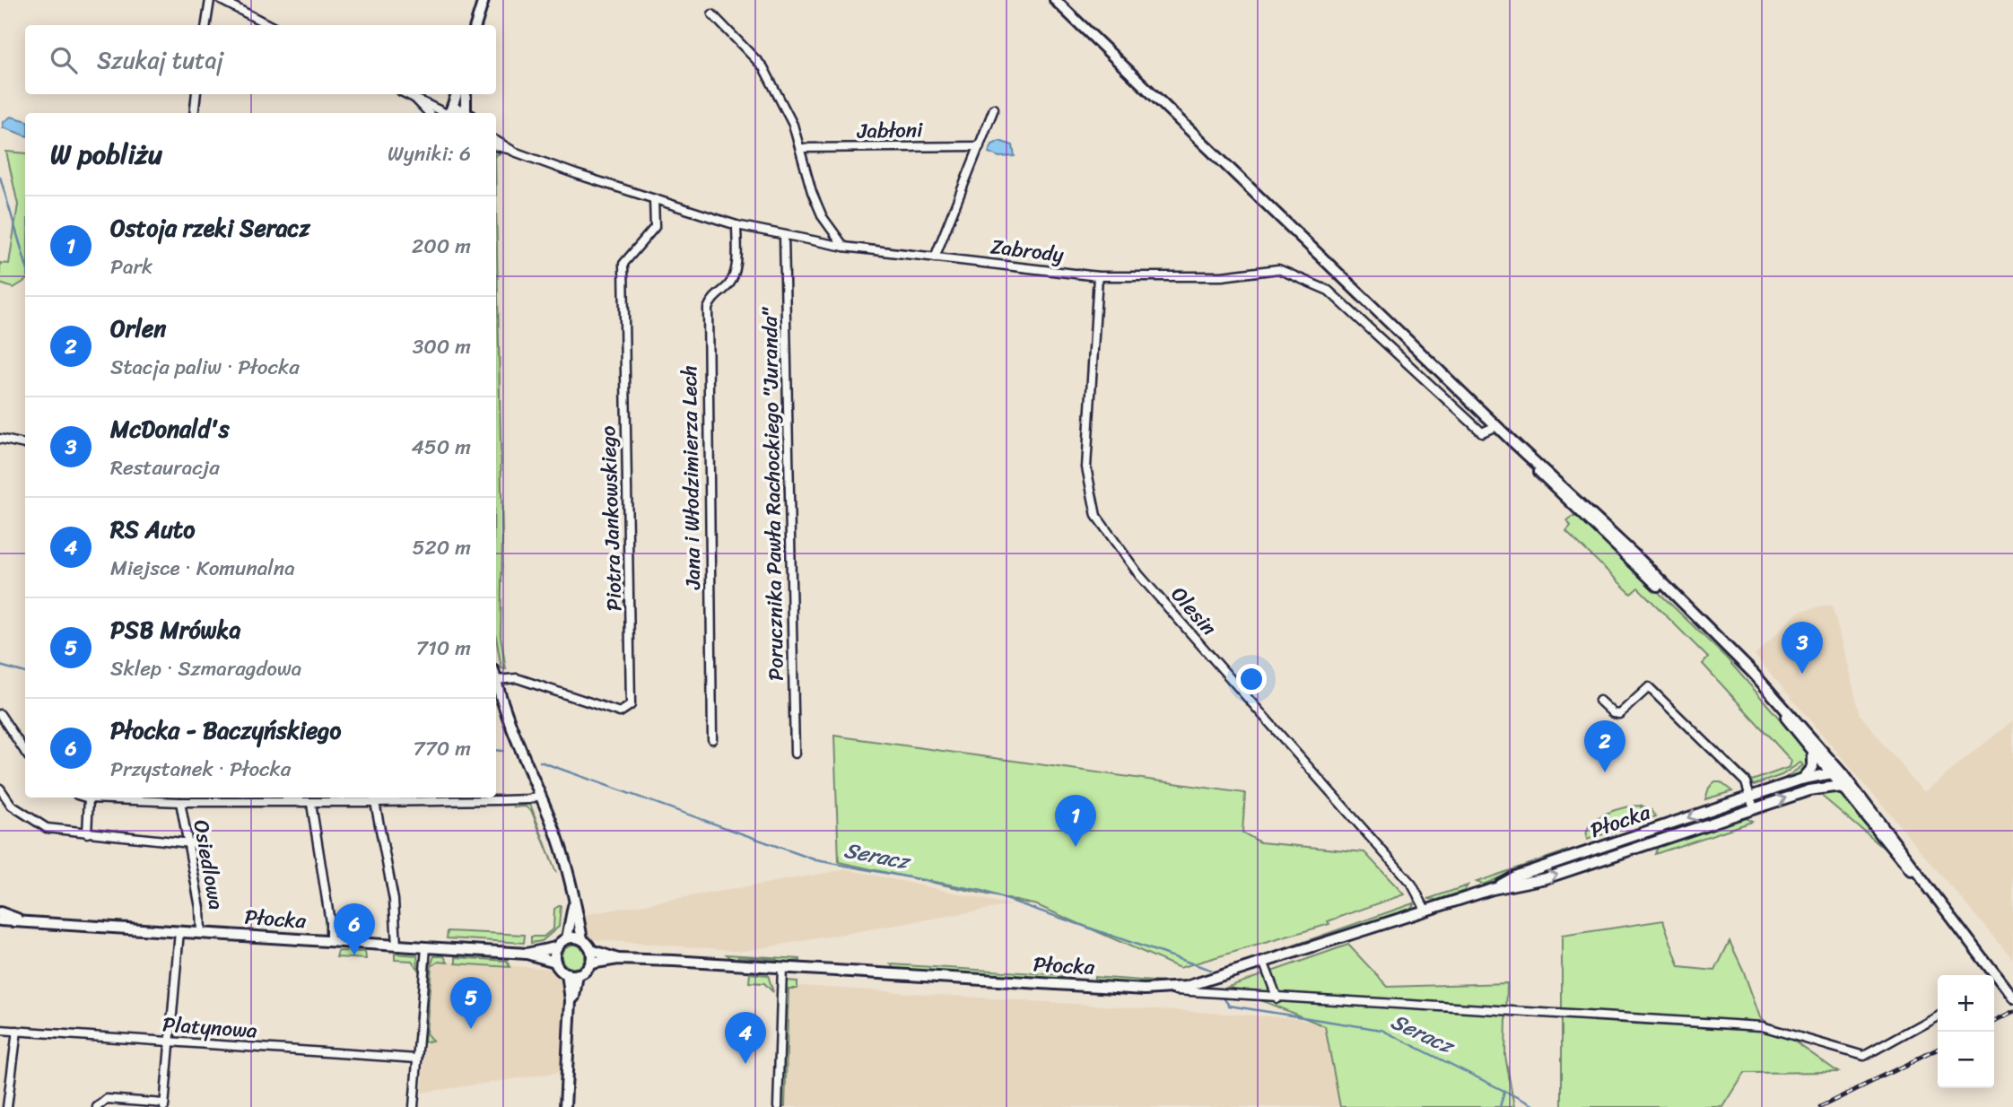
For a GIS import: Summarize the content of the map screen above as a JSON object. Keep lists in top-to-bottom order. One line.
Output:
{"streets":{"street":["Jabłoni","Zabrody","Jana i Włodzimierza Lech","Porucznika Pawła Rachockiego \"Juranda\"","Piotra Jankowskiego","Olesin","Płocka","Osiedlowa","Platynowa"]},"crossings":[["Zabrody","Jana i Włodzimierza Lech"],["Zabrody","Porucznika Pawła Rachockiego \"Juranda\""],["Zabrody","Piotra Jankowskiego"],["Zabrody","Olesin"],["Olesin","Płocka"],["Płocka","Osiedlowa"]],"water":["Seracz"],"page":{"search":"Szukaj tutaj","heading":["W pobliżu","Wyniki: 6"],"list":[{"mark":"1","name":"Ostoja rzeki Seracz","note":"Park","value":"200 m"},{"mark":"2","name":"Orlen","note":"Stacja paliw · Płocka","value":"300 m"},{"mark":"3","name":"McDonald's","note":"Restauracja","value":"450 m"},{"mark":"4","name":"RS Auto","note":"Miejsce · Komunalna","value":"520 m"},{"mark":"5","name":"PSB Mrówka","note":"Sklep · Szmaragdowa","value":"710 m"},{"mark":"6","name":"Płocka - Baczyńskiego","note":"Przystanek · Płocka","value":"770 m"}],"pins":["3","2","1","6","5","4"],"map_buttons":["+","−"]}}
